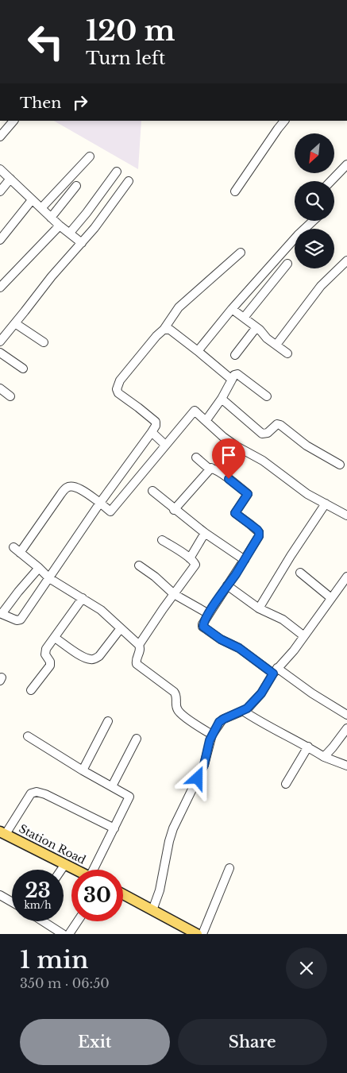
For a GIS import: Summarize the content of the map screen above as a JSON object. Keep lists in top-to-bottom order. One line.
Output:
{"streets":{"main road":["Station Road"]},"north":"bottom left","page":{"turn":["120 m","Turn left"],"then":"Then","speed":"23 km/h","limit":"30","heading":["1 min","350 m · 06:50"],"buttons":["Exit","Share"]}}
